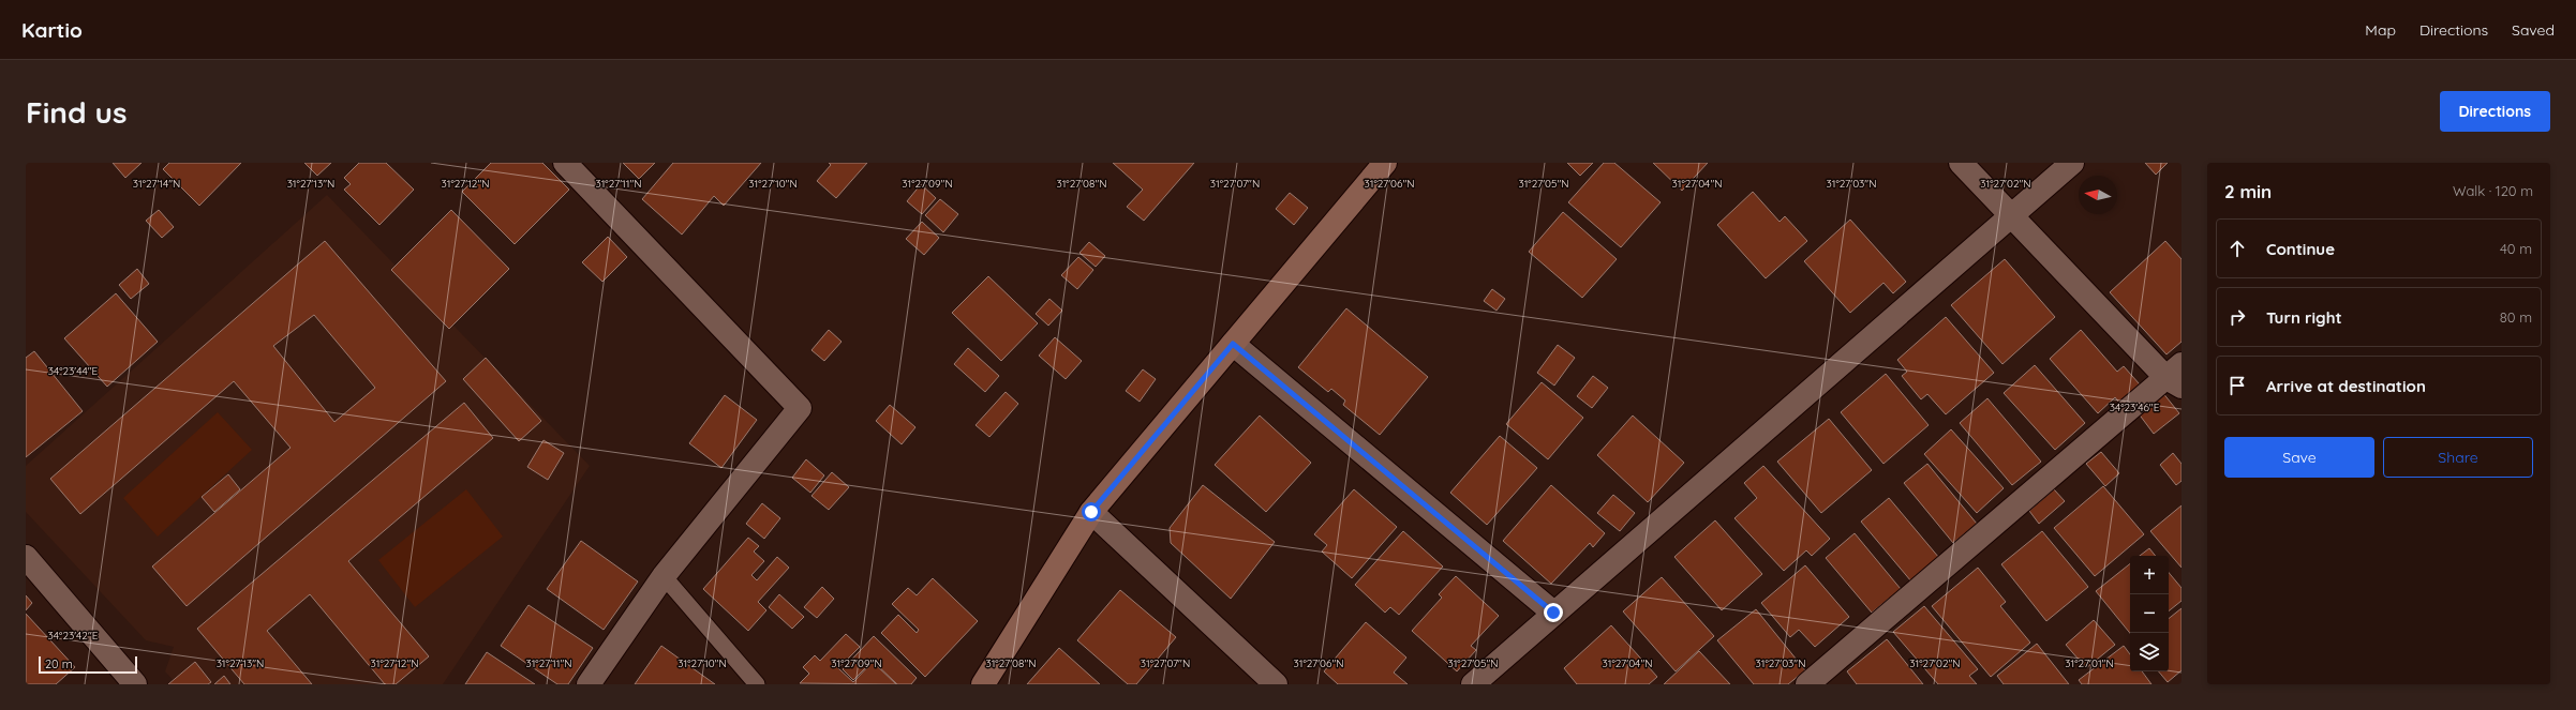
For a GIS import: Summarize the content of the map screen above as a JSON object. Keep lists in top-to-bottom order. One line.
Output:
{"scale_bar":"20 m","north":"left","page":{"header":"Kartio","nav":["Map","Directions","Saved"],"buttons":["Directions",["Save","Share"]],"title":"Find us","heading":["2 min","Walk · 120 m"],"list":[["Continue","40 m"],["Turn right","80 m"],"Arrive at destination"],"map_buttons":["+","−"],"scale":"20 m"},"coordinates":["31°27'14\"N","31°27'13\"N","31°27'12\"N","31°27'11\"N","31°27'10\"N","31°27'09\"N","31°27'08\"N","31°27'07\"N","31°27'06\"N","31°27'05\"N","31°27'04\"N","31°27'03\"N","31°27'02\"N","34°23'44\"E","34°23'46\"E","34°23'42\"E","31°27'01\"N"]}
